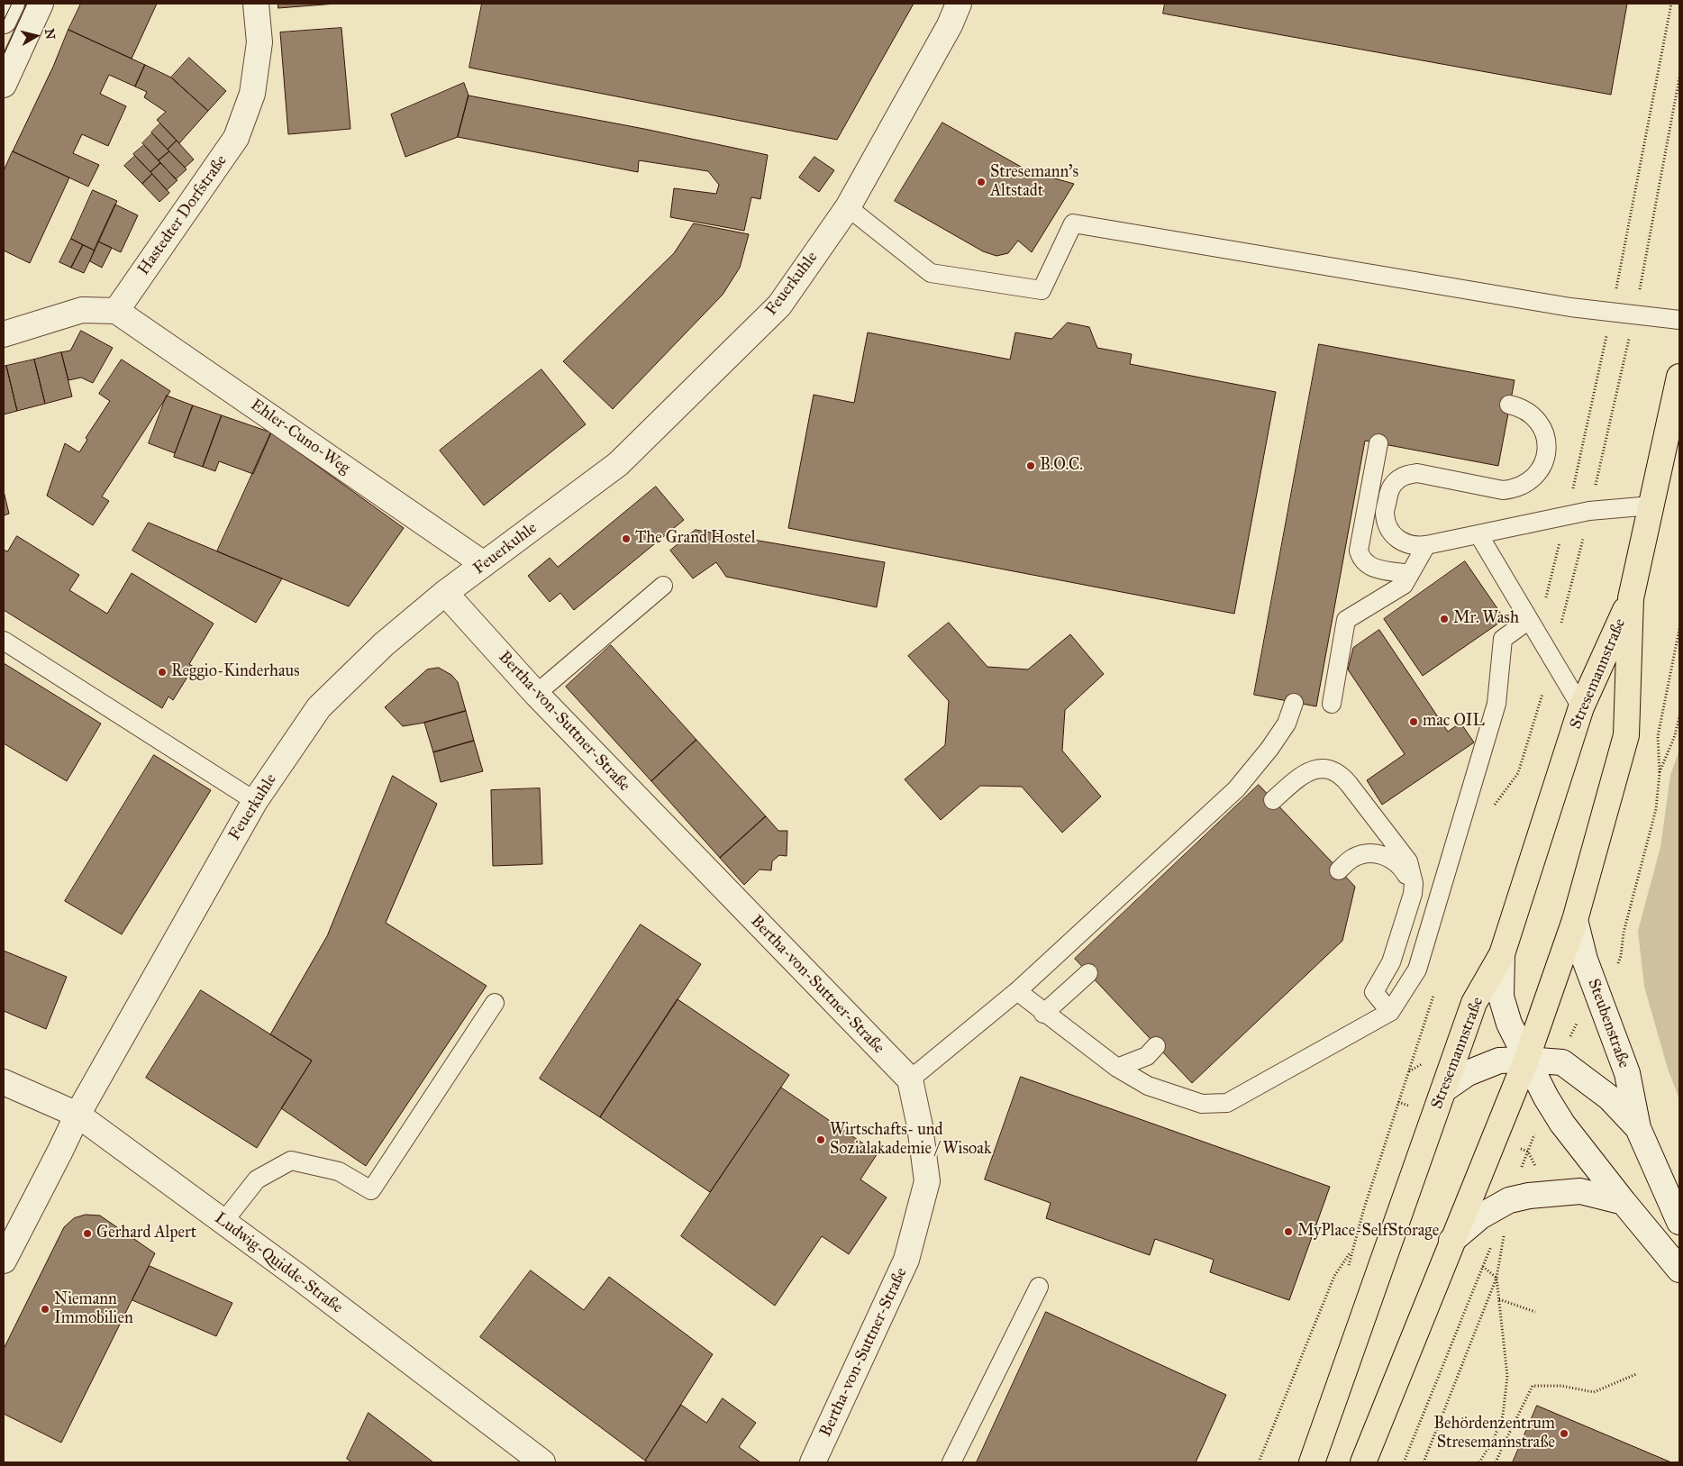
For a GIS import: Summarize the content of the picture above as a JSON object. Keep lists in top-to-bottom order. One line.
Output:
{"streets":{"main road":["Stresemannstraße"],"street":["Hastedter Dorfstraße","Feuerkuhle","Ehler-Cuno-Weg","Bertha-von-Suttner-Straße","Steubenstraße","Ludwig-Quidde-Straße"]},"crossings":[["Hastedter Dorfstraße","Ehler-Cuno-Weg"],["Feuerkuhle","Ehler-Cuno-Weg"],["Feuerkuhle","Bertha-von-Suttner-Straße"],["Feuerkuhle","Ludwig-Quidde-Straße"],["Stresemannstraße","Steubenstraße"]],"places":["Stresemann's Altstadt","B.O.C.","The Grand Hostel","Mr. Wash","Reggio-Kinderhaus","mac OIL","Wirtschafts- und Sozialakademie / Wisoak","MyPlace-SelfStorage","Gerhard Alpert","Niemann Immobilien","Behördenzentrum Stresemannstraße"],"north":"right"}
